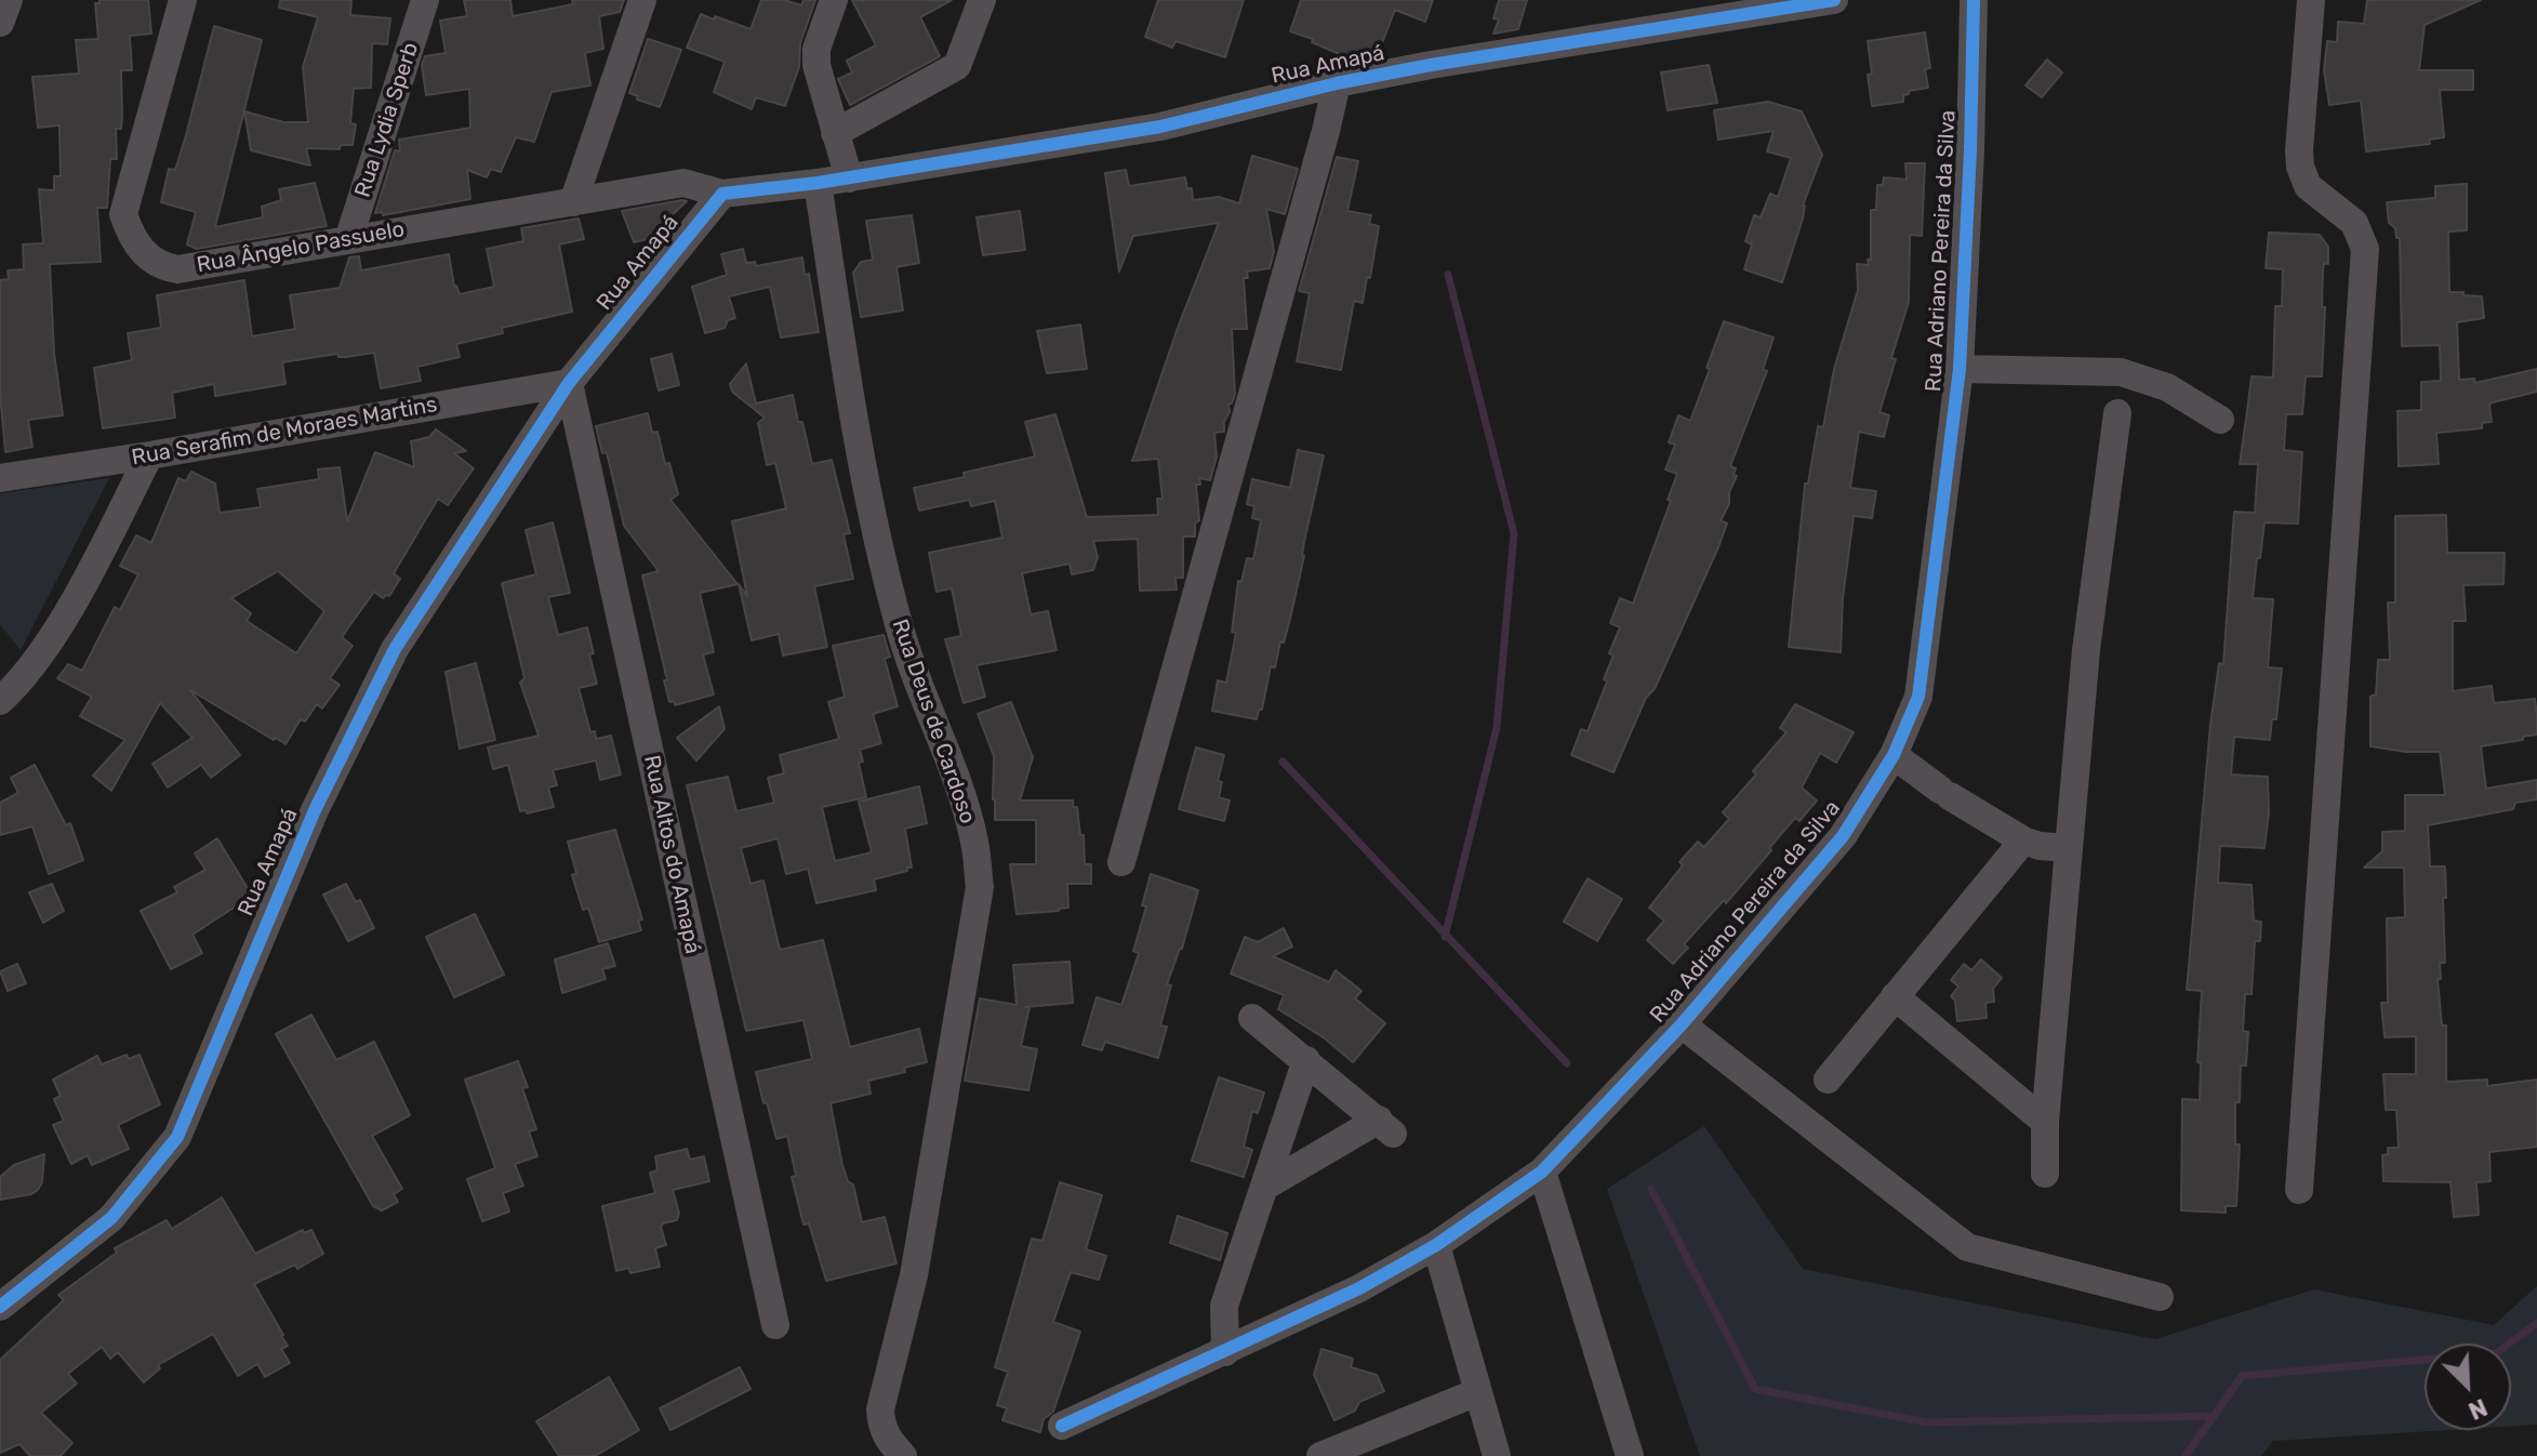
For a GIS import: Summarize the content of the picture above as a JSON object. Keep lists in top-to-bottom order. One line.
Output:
{"streets":{"street":["Rua Amapá","Rua Lydia Sperb","Rua Ângelo Passuelo","Rua Adriano Pereira da Silva","Rua Serafim de Moraes Martins","Rua Deus de Cardoso","Rua Altos do Amapá"]},"crossings":[["Rua Amapá","Rua Ângelo Passuelo"],["Rua Amapá","Rua Serafim de Moraes Martins"],["Rua Amapá","Rua Deus de Cardoso"],["Rua Amapá","Rua Altos do Amapá"],["Rua Lydia Sperb","Rua Ângelo Passuelo"],["Rua Serafim de Moraes Martins","Rua Altos do Amapá"]],"north":"bottom right"}
